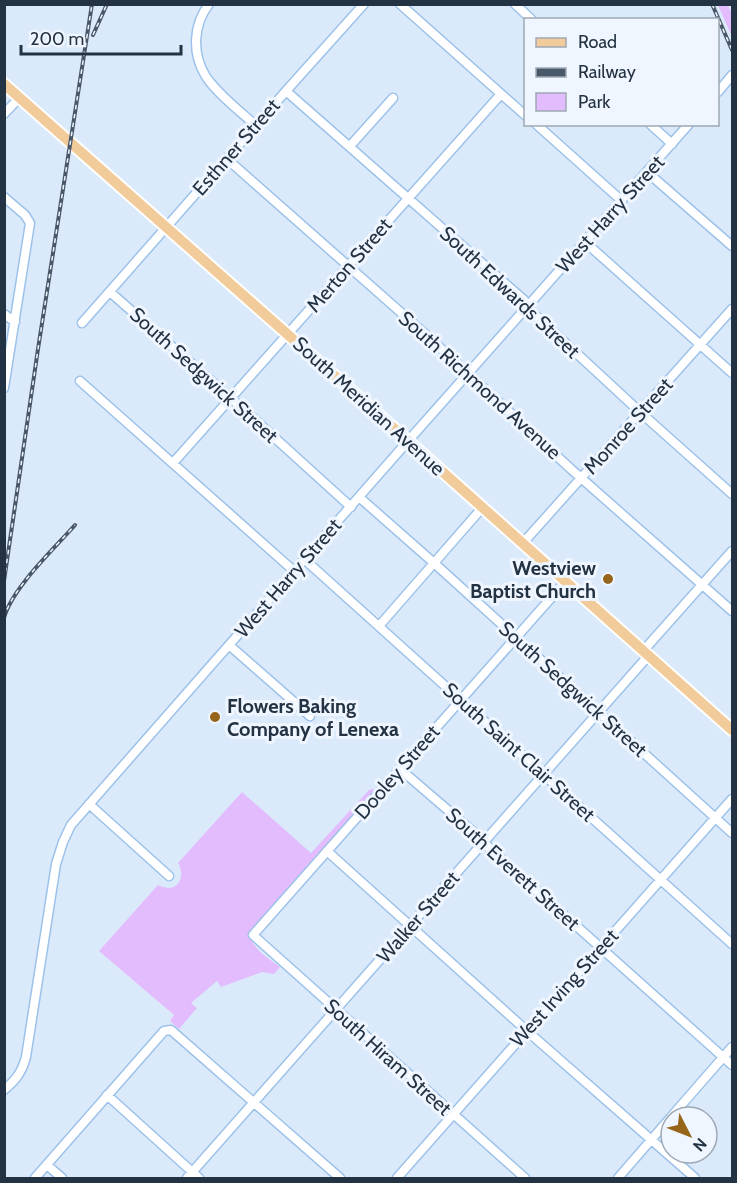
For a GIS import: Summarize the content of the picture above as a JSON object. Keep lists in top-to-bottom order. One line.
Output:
{"streets":{"main road":["South Meridian Avenue"],"street":["Esthner Street","West Harry Street","Merton Street","South Edwards Street","South Sedgwick Street","South Richmond Avenue","Monroe Street","South Saint Clair Street","Dooley Street","South Everett Street","Walker Street","West Irving Street","South Hiram Street"]},"crossings":[["Esthner Street","South Edwards Street"],["Esthner Street","South Sedgwick Street"],["Esthner Street","South Richmond Avenue"],["Esthner Street","South Meridian Avenue"],["West Harry Street","South Edwards Street"],["West Harry Street","South Sedgwick Street"],["West Harry Street","South Richmond Avenue"],["West Harry Street","South Meridian Avenue"],["West Harry Street","South Saint Clair Street"],["Merton Street","South Edwards Street"],["Merton Street","South Sedgwick Street"],["Merton Street","South Richmond Avenue"],["Merton Street","South Meridian Avenue"],["South Edwards Street","Monroe Street"],["South Sedgwick Street","Dooley Street"],["South Sedgwick Street","Walker Street"],["South Sedgwick Street","West Irving Street"],["South Richmond Avenue","Monroe Street"],["South Richmond Avenue","Walker Street"],["South Meridian Avenue","Monroe Street"],["South Meridian Avenue","Dooley Street"],["South Meridian Avenue","Walker Street"],["South Saint Clair Street","Dooley Street"],["South Saint Clair Street","Walker Street"],["South Saint Clair Street","West Irving Street"],["Dooley Street","South Everett Street"],["Dooley Street","South Hiram Street"],["South Everett Street","Walker Street"],["South Everett Street","West Irving Street"],["Walker Street","South Hiram Street"],["West Irving Street","South Hiram Street"]],"places":["Westview Baptist Church","Flowers Baking Company of Lenexa"],"legend":["Road","Railway","Park"],"scale_bar":"200 m","north":"bottom right"}
